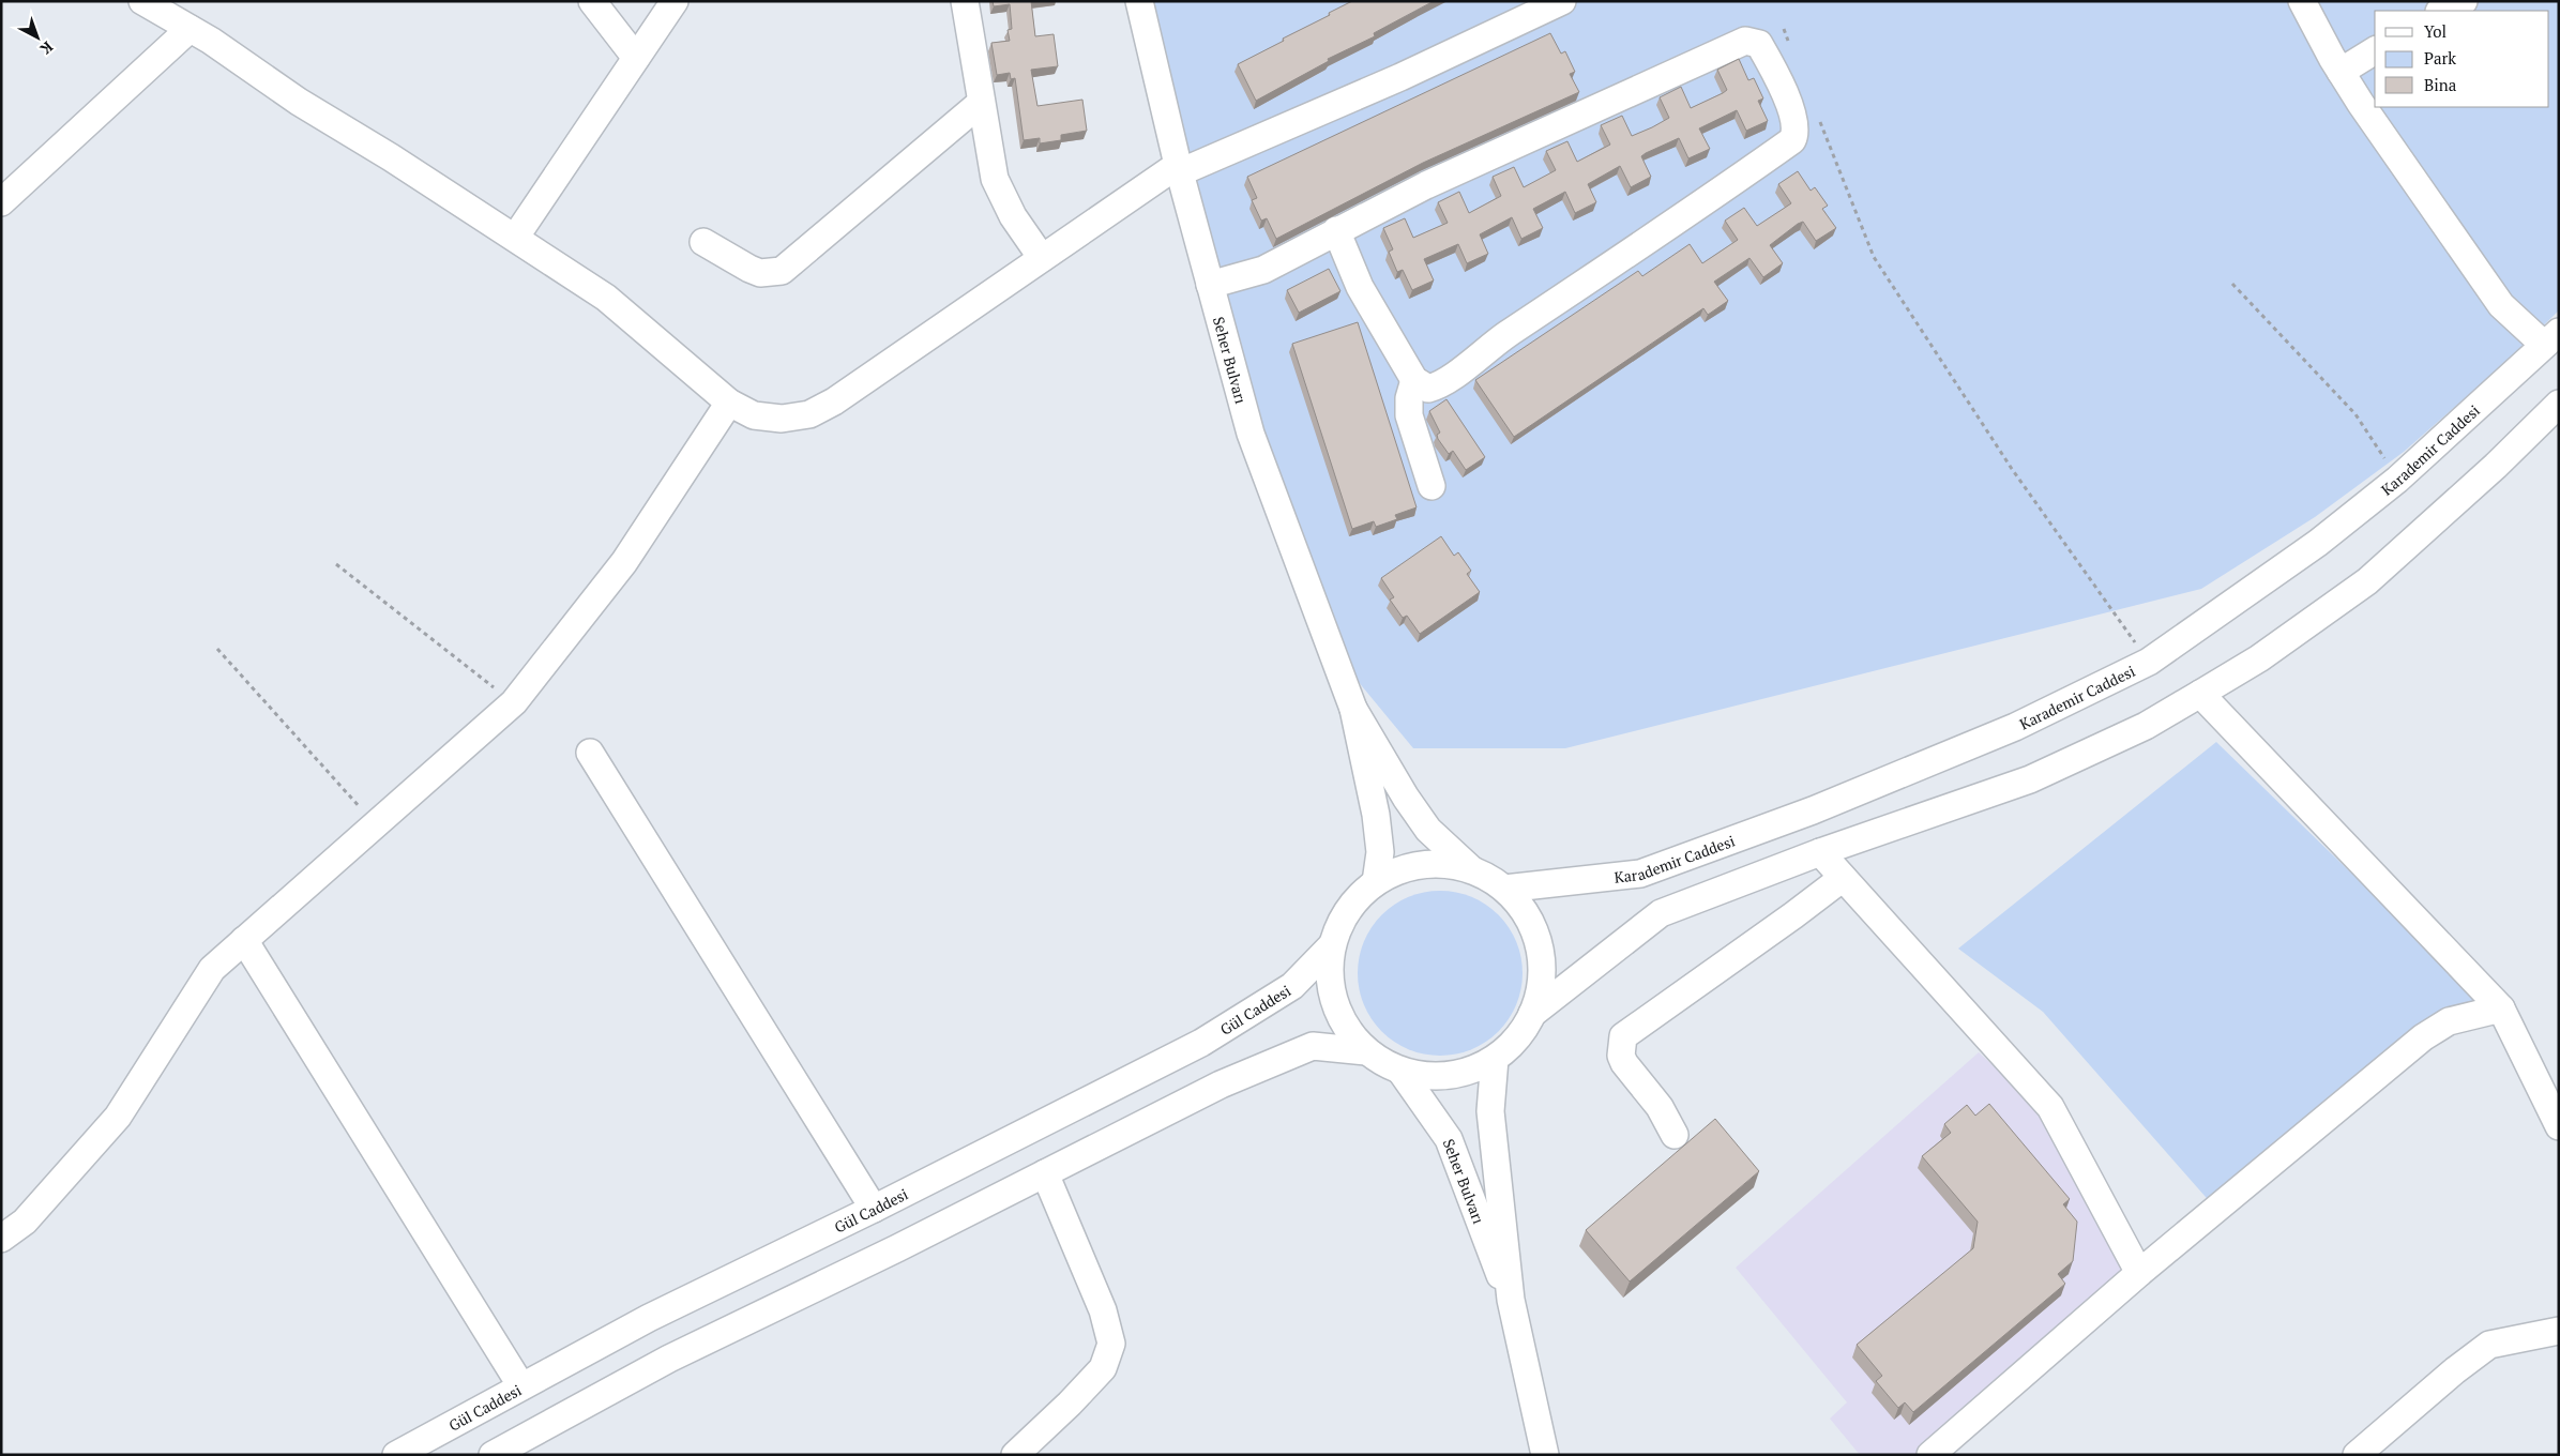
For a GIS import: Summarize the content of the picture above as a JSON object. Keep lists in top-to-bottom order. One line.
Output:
{"streets":{"street":["Seher Bulvarı","Karademir Caddesi","Gül Caddesi"]},"legend":["Yol","Park","Bina"],"north":"bottom right"}
